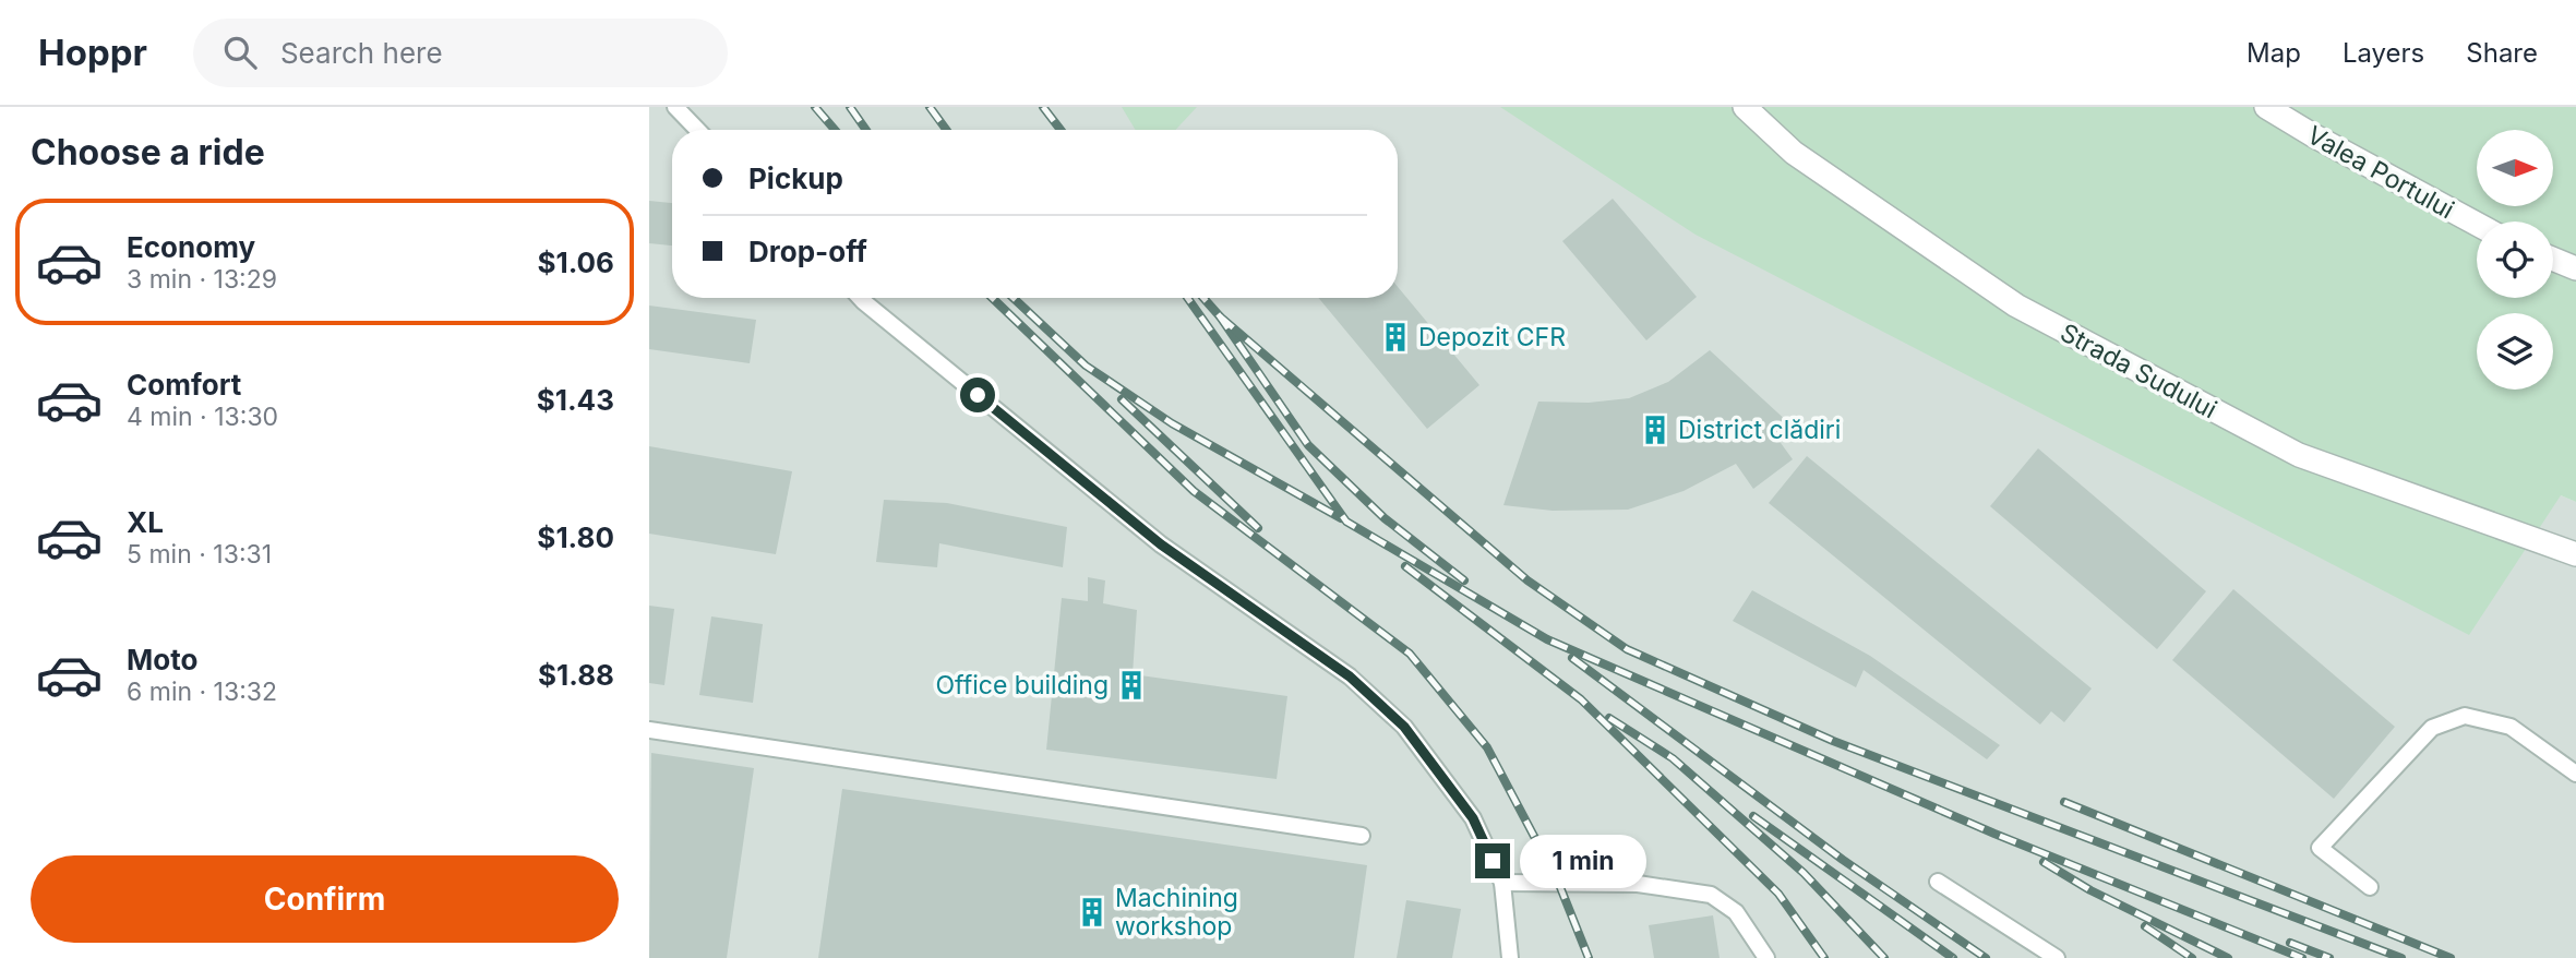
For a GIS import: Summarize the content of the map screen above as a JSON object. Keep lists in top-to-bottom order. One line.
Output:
{"streets":{"street":["Valea Portului","Strada Sudului"]},"places":{"building":["Depozit CFR","District clădiri","Office building","Machining workshop"]},"north":"right","page":{"header":"Hoppr","search":"Search here","nav":["Map","Layers","Share"],"heading":"Choose a ride","banner":["Pickup","Drop-off"],"list":[{"name":"Economy","note":"3 min · 13:29","value":"$1.06"},{"name":"Comfort","note":"4 min · 13:30","value":"$1.43"},{"name":"XL","note":"5 min · 13:31","value":"$1.80"},{"name":"Moto","note":"6 min · 13:32","value":"$1.88"}],"bubble":"1 min","buttons":"Confirm"}}
